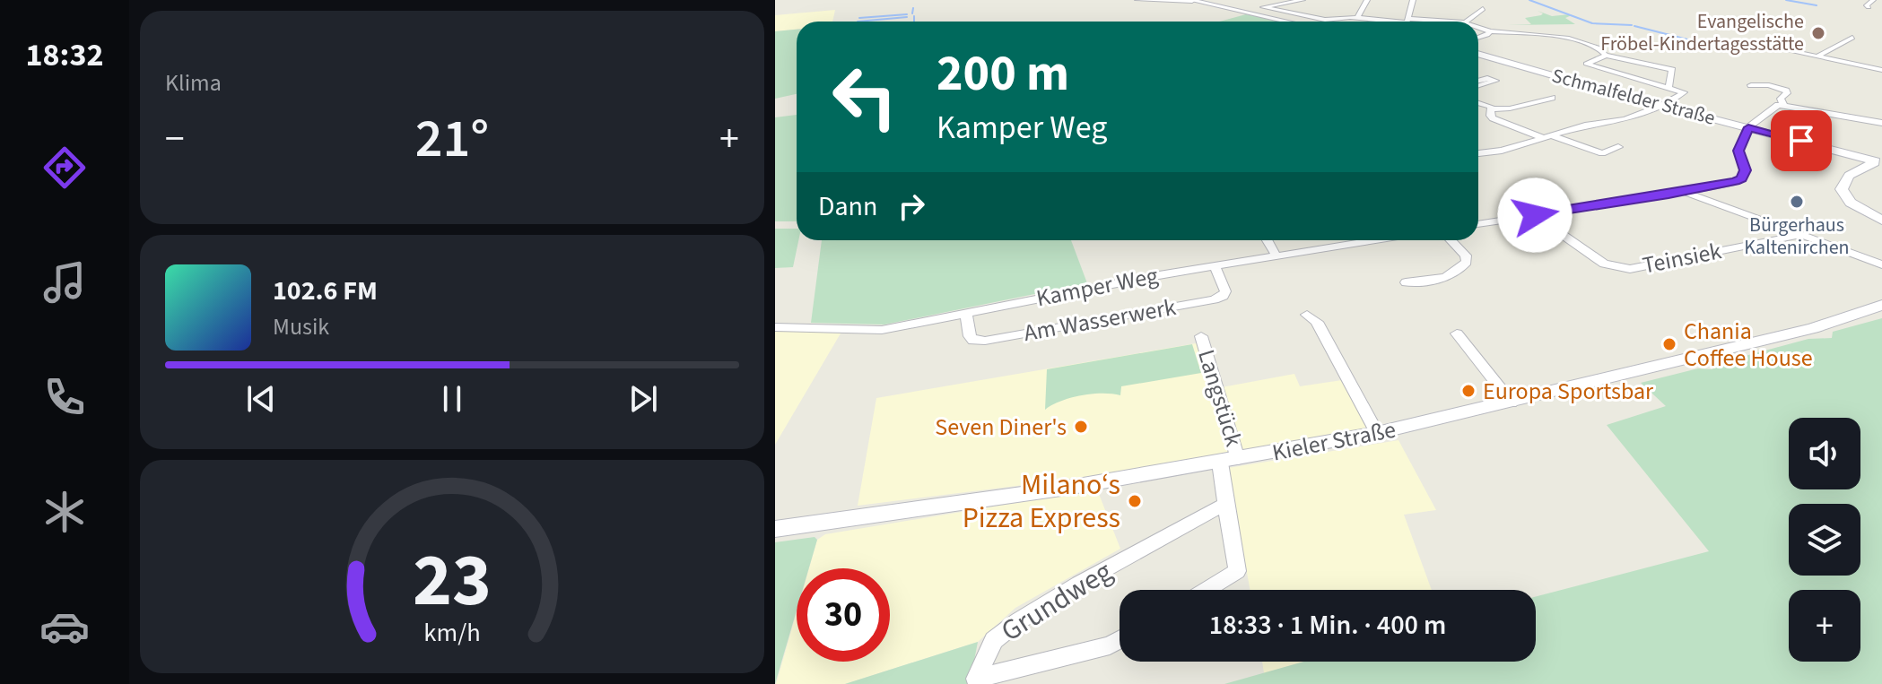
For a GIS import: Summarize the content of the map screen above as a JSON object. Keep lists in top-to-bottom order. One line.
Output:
{"streets":{"main road":["Schmalfelder Straße","Kieler Straße"],"street":["Teinsiek","Kamper Weg","Am Wasserwerk","Langstück","Grundweg"]},"crossings":[["Kamper Weg","Am Wasserwerk"],["Langstück","Kieler Straße"]],"places":["Evangelische Fröbel-Kindertagesstätte","Bürgerhaus Kaltenirchen","Chania Coffee House","Europa Sportsbar","Seven Diner's","Milano‘s Pizza Express"],"page":{"tabs":"18:32","tile":"Klima","turn":["200 m","Kamper Weg"],"heat":["−","21°","+"],"then":"Dann","song":["102.6 FM","Musik"],"map_buttons":"+","limit":"30","trip":"18:33 · 1 Min. · 400 m","gauge":["23","km/h"]}}
